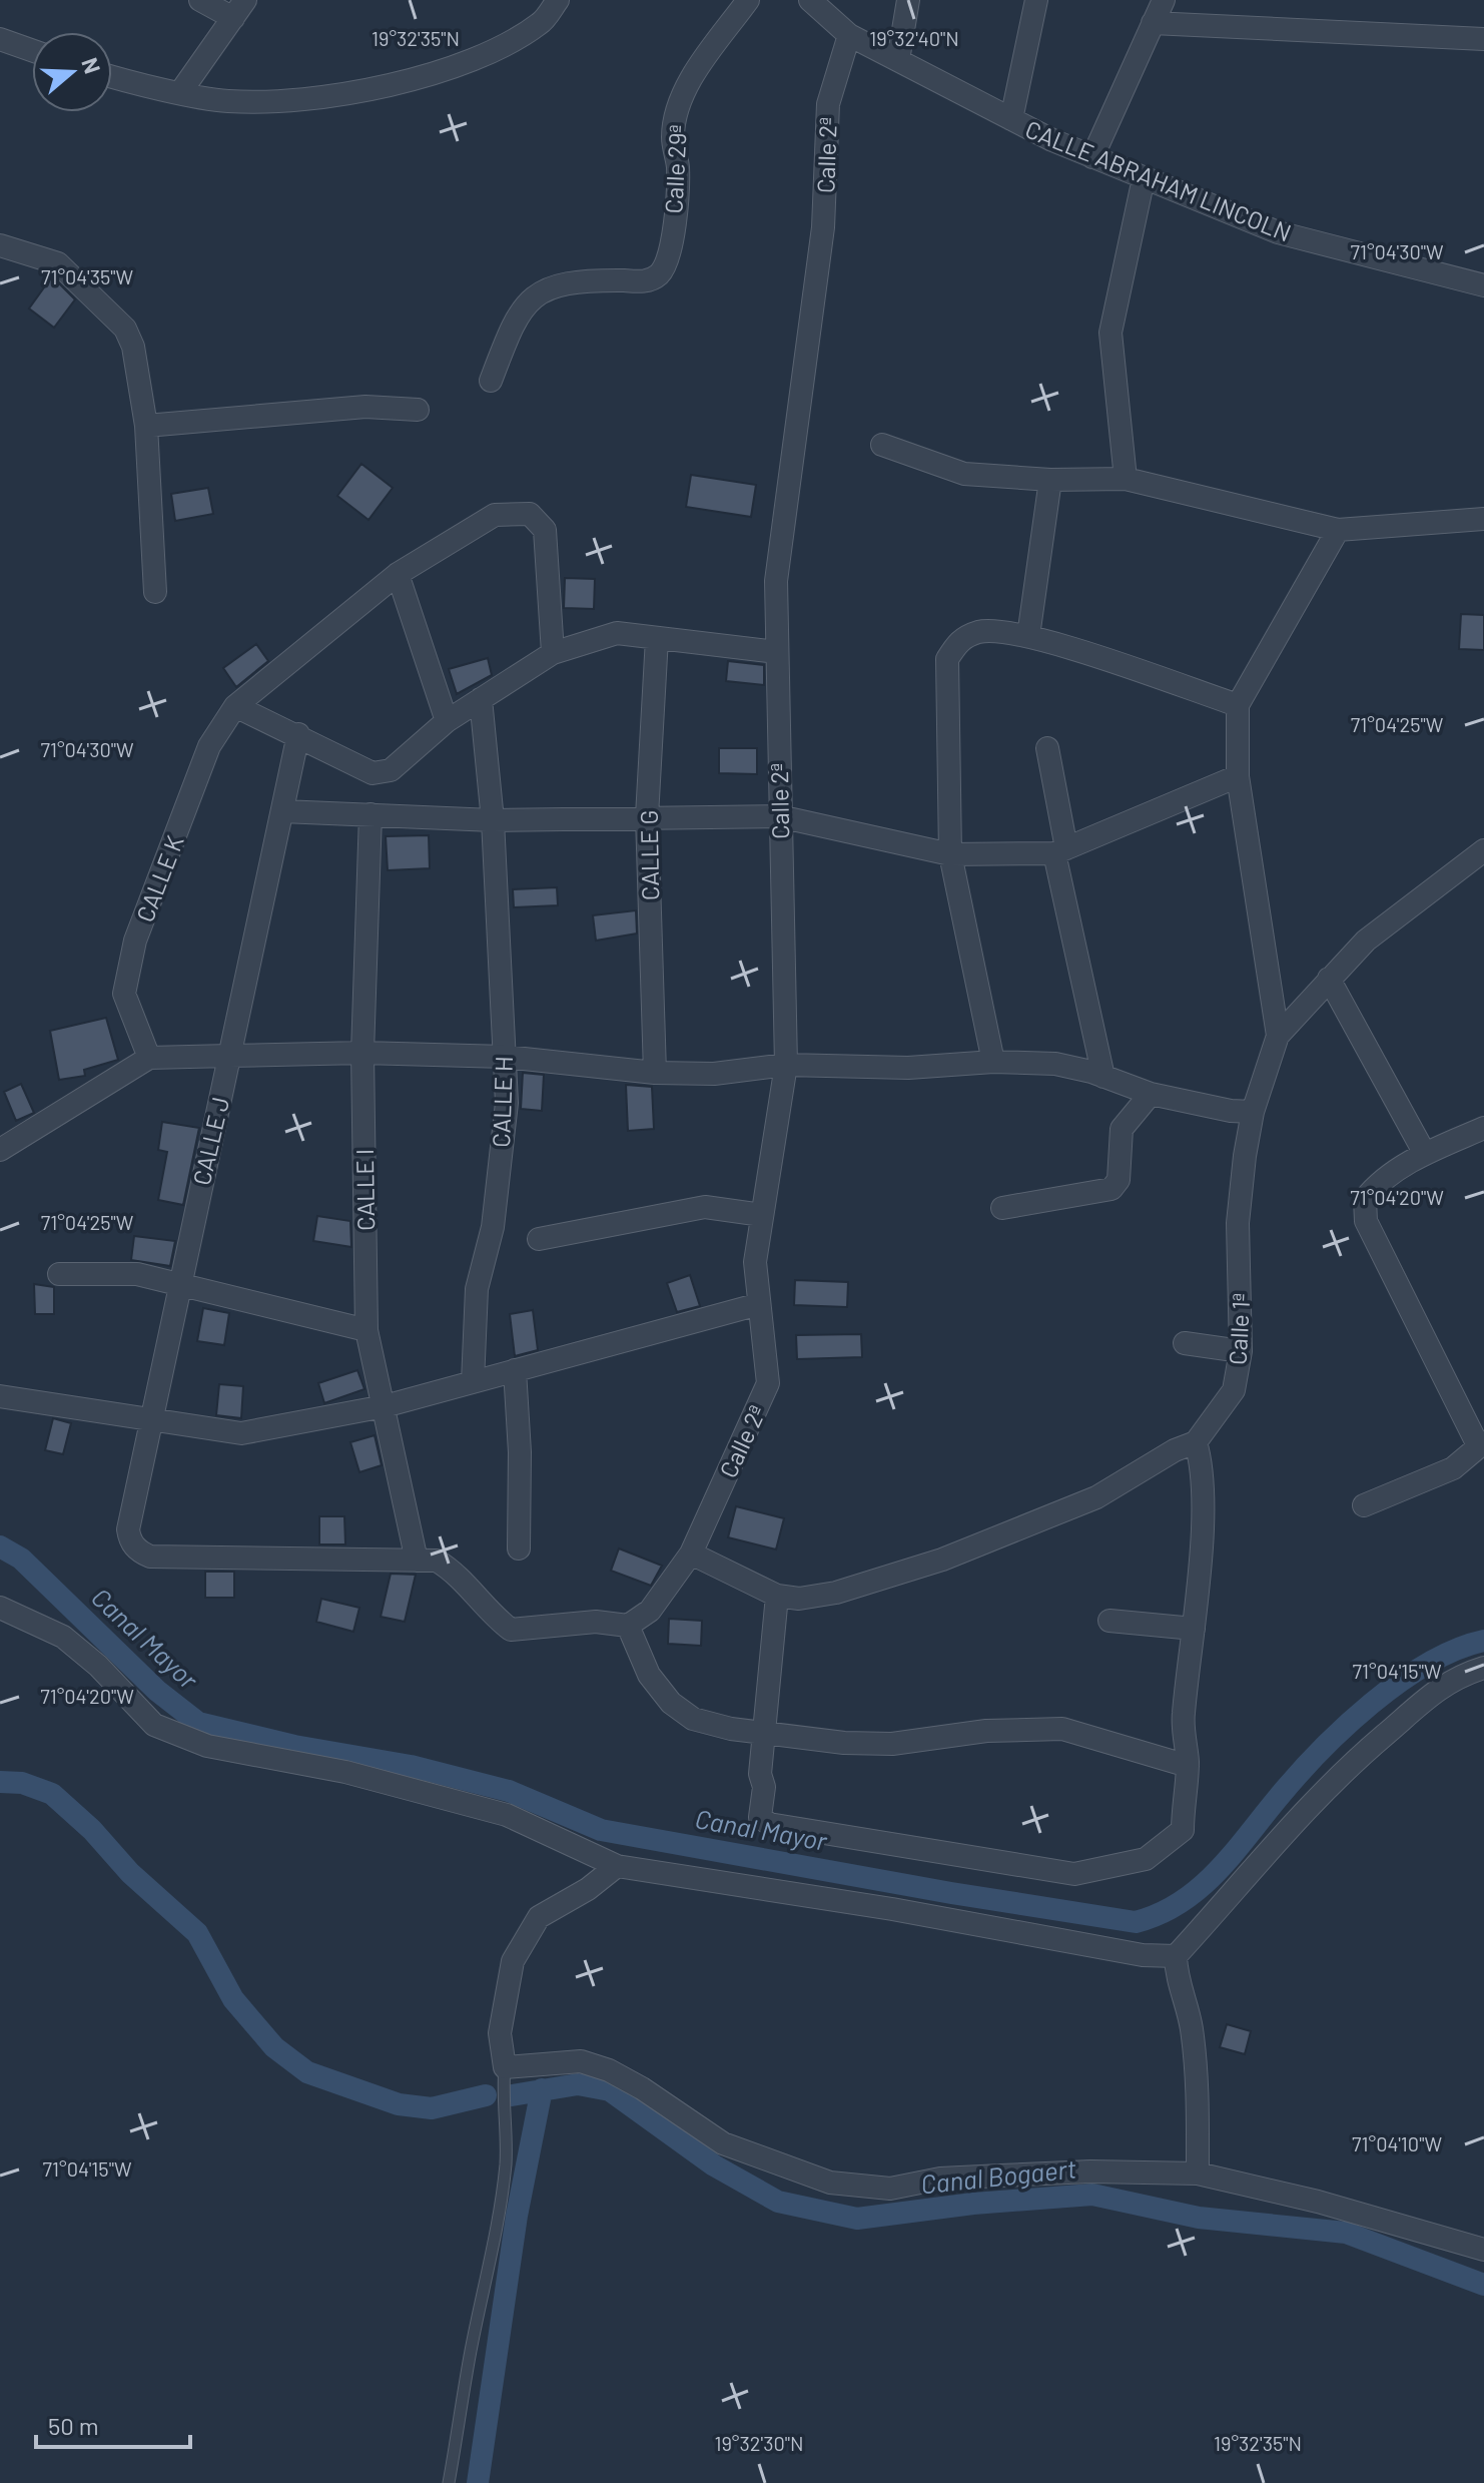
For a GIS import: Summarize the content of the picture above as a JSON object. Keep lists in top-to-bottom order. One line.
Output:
{"streets":{"street":["Calle 2ª","Calle 29ª","CALLE ABRAHAM LINCOLN","CALLE G","CALLE K","CALLE H","CALLE J","CALLE I","Calle 1ª"]},"crossings":[["Calle 2ª","CALLE ABRAHAM LINCOLN"],["Calle 2ª","Calle 1ª"],["CALLE J","CALLE I"]],"water":["Canal Mayor","Canal Bogaert"],"scale_bar":"50 m","north":"right","coordinates":["19°32'40\"N","19°32'35\"N","71°04'30\"W","71°04'35\"W","71°04'25\"W","71°04'20\"W","71°04'15\"W","71°04'10\"W","19°32'30\"N"]}
